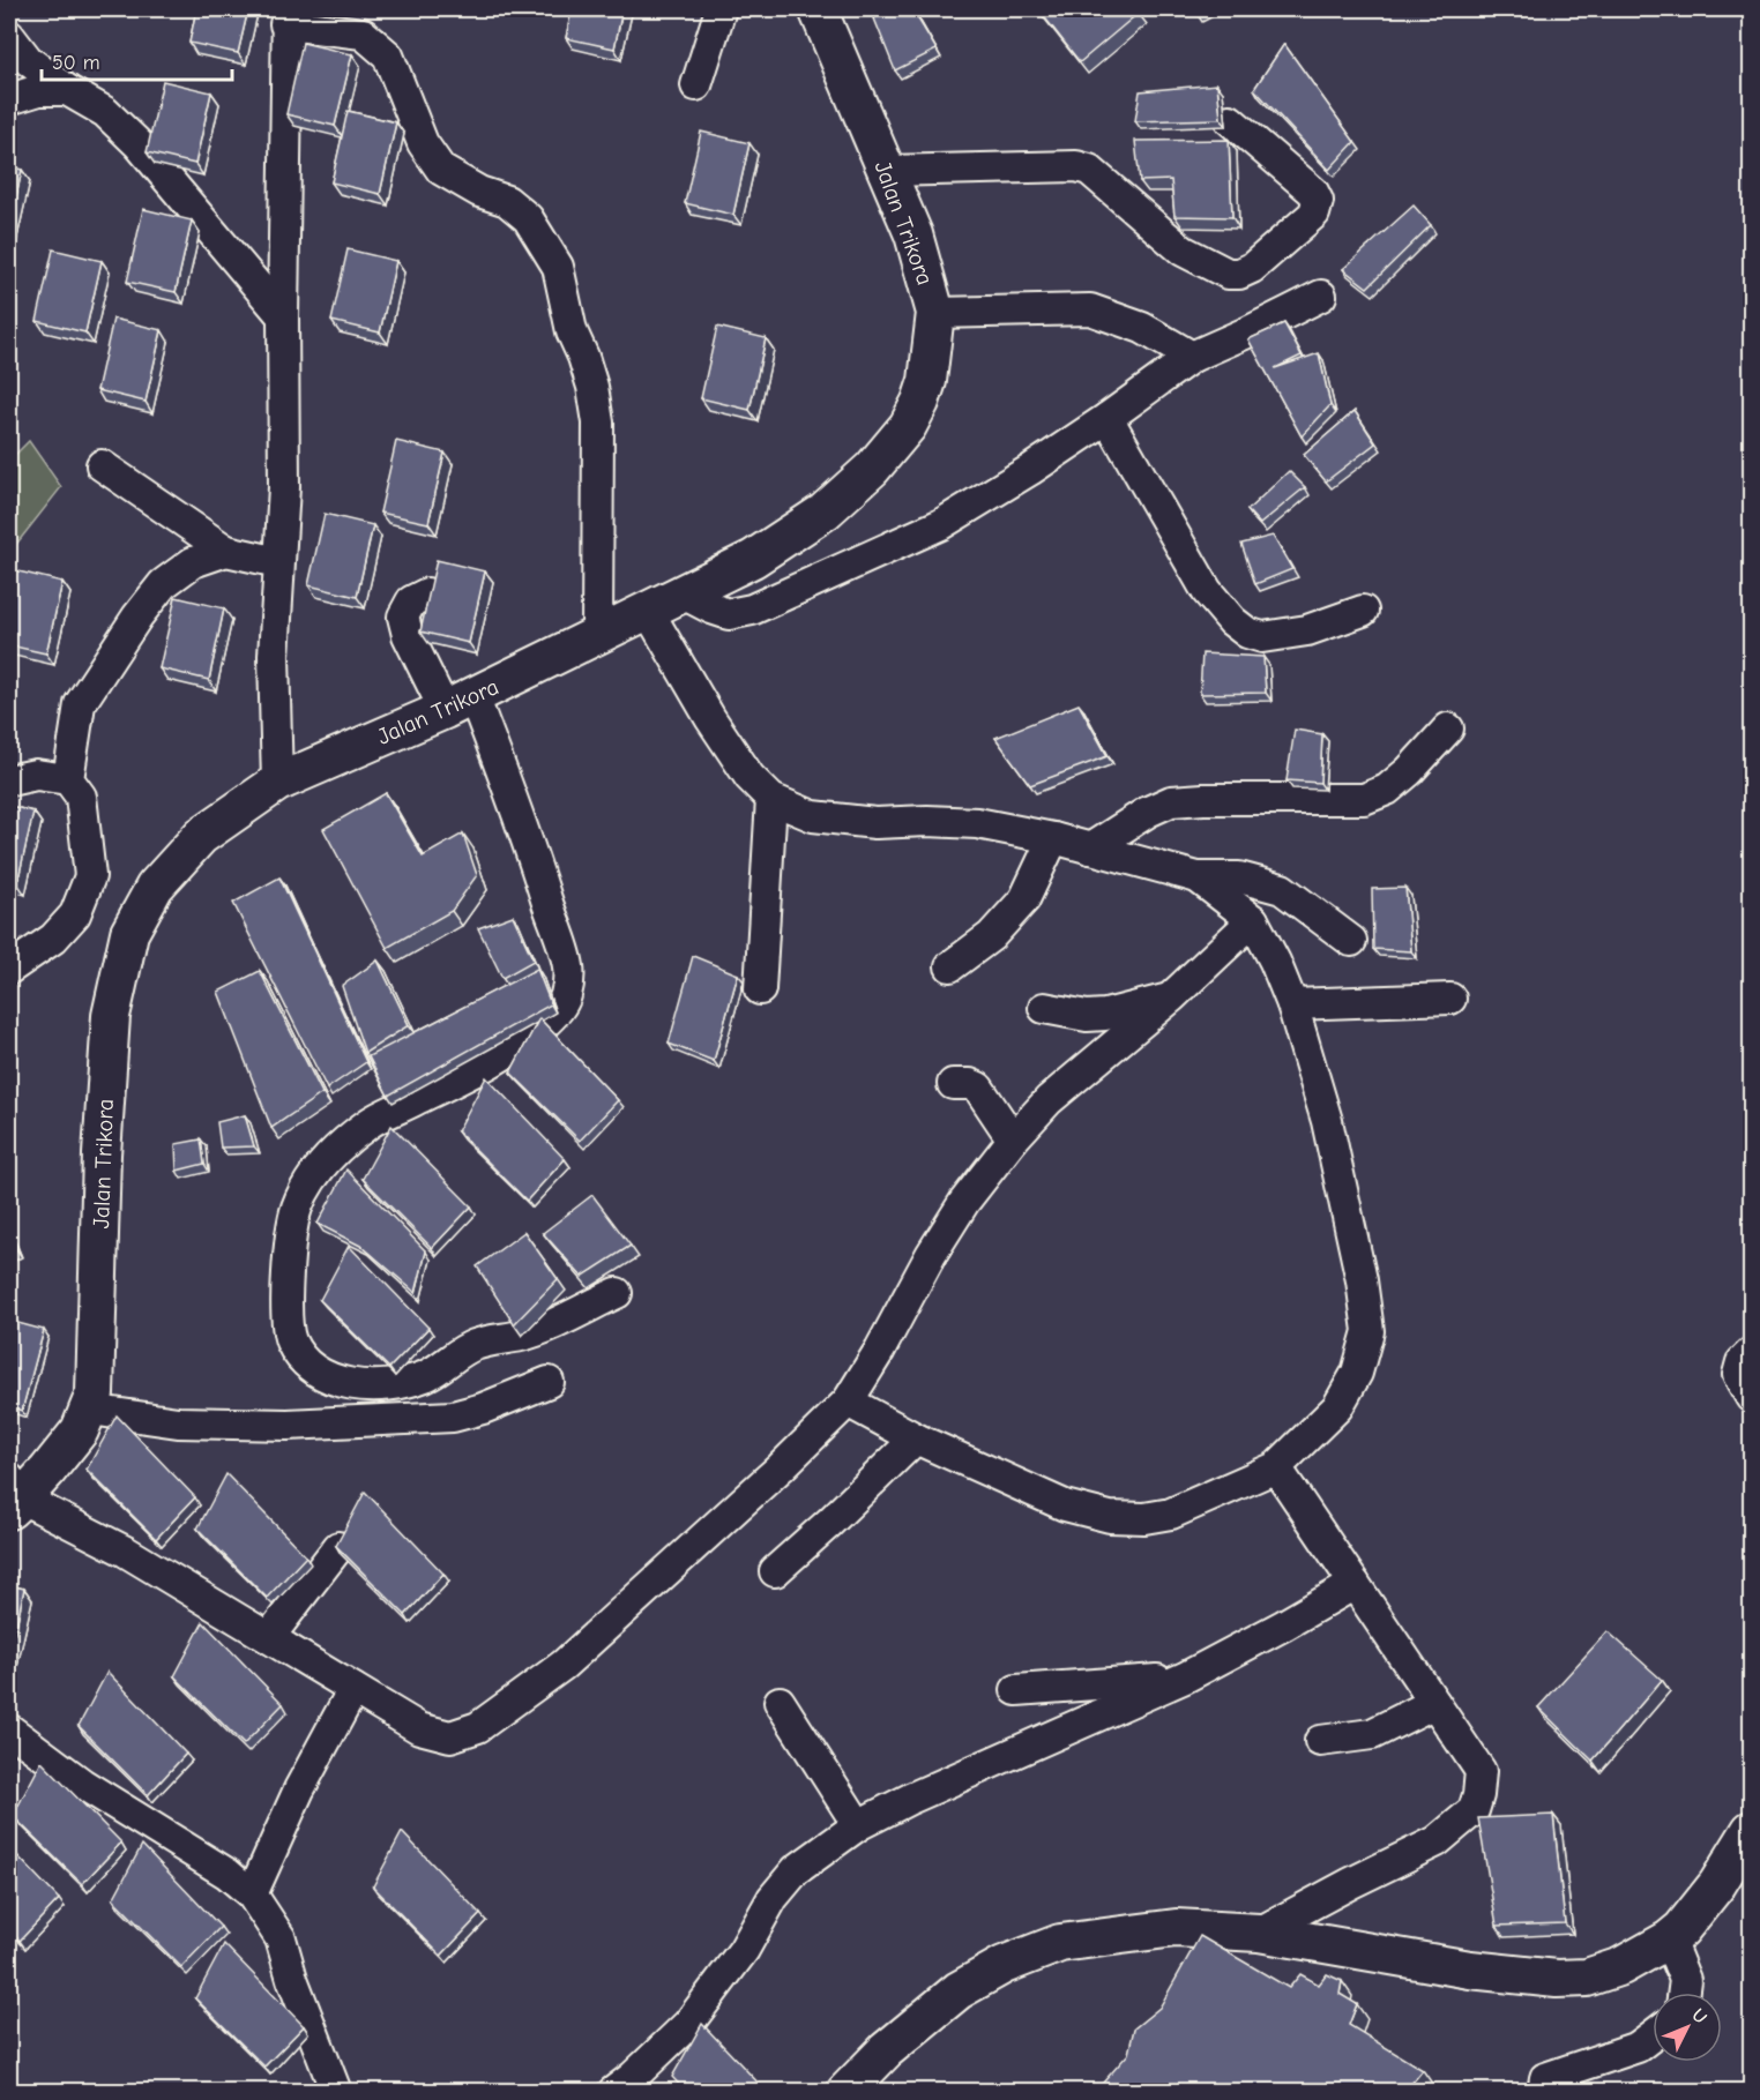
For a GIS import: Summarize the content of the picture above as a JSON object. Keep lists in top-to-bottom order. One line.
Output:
{"streets":{"street":["Jalan Trikora"]},"scale_bar":"50 m","north":"top right"}
